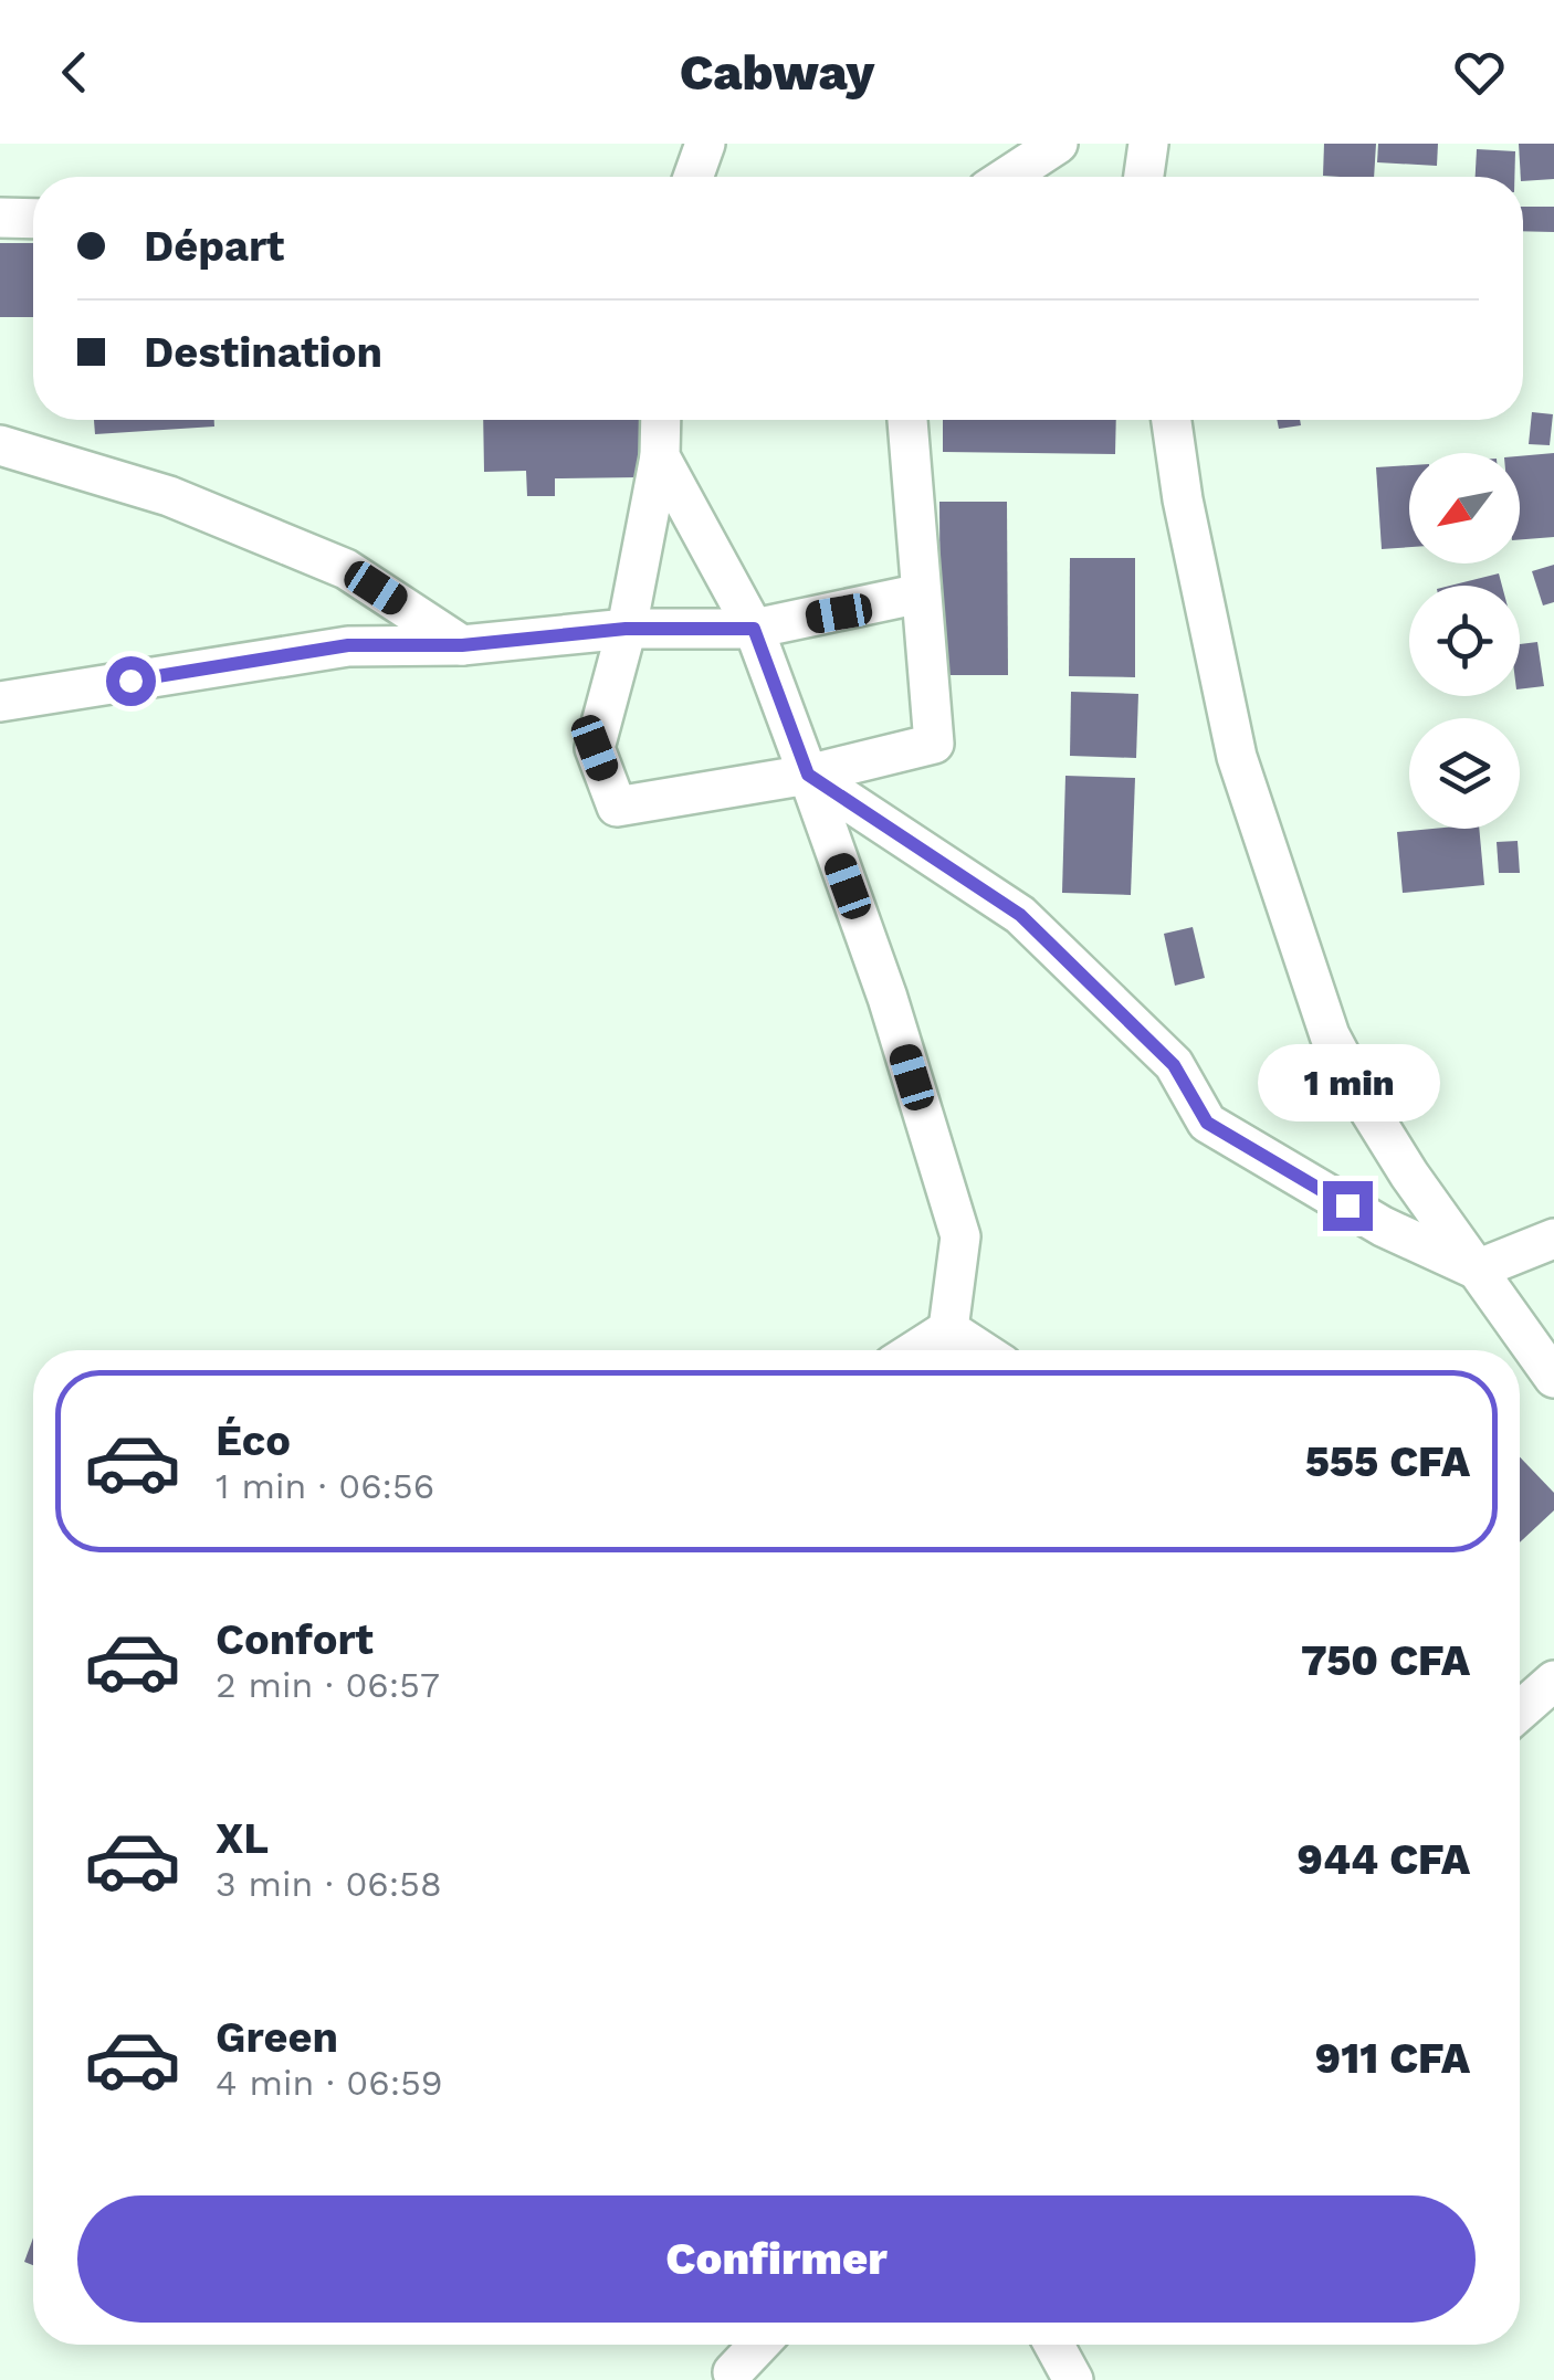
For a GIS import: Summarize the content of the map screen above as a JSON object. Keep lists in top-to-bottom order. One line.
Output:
{"north":"bottom left","page":{"header":"Cabway","banner":["Départ","Destination"],"bubble":"1 min","list":[{"name":"Éco","note":"1 min · 06:56","value":"555 CFA"},{"name":"Confort","note":"2 min · 06:57","value":"750 CFA"},{"name":"XL","note":"3 min · 06:58","value":"944 CFA"},{"name":"Green","note":"4 min · 06:59","value":"911 CFA"}],"buttons":"Confirmer"}}
